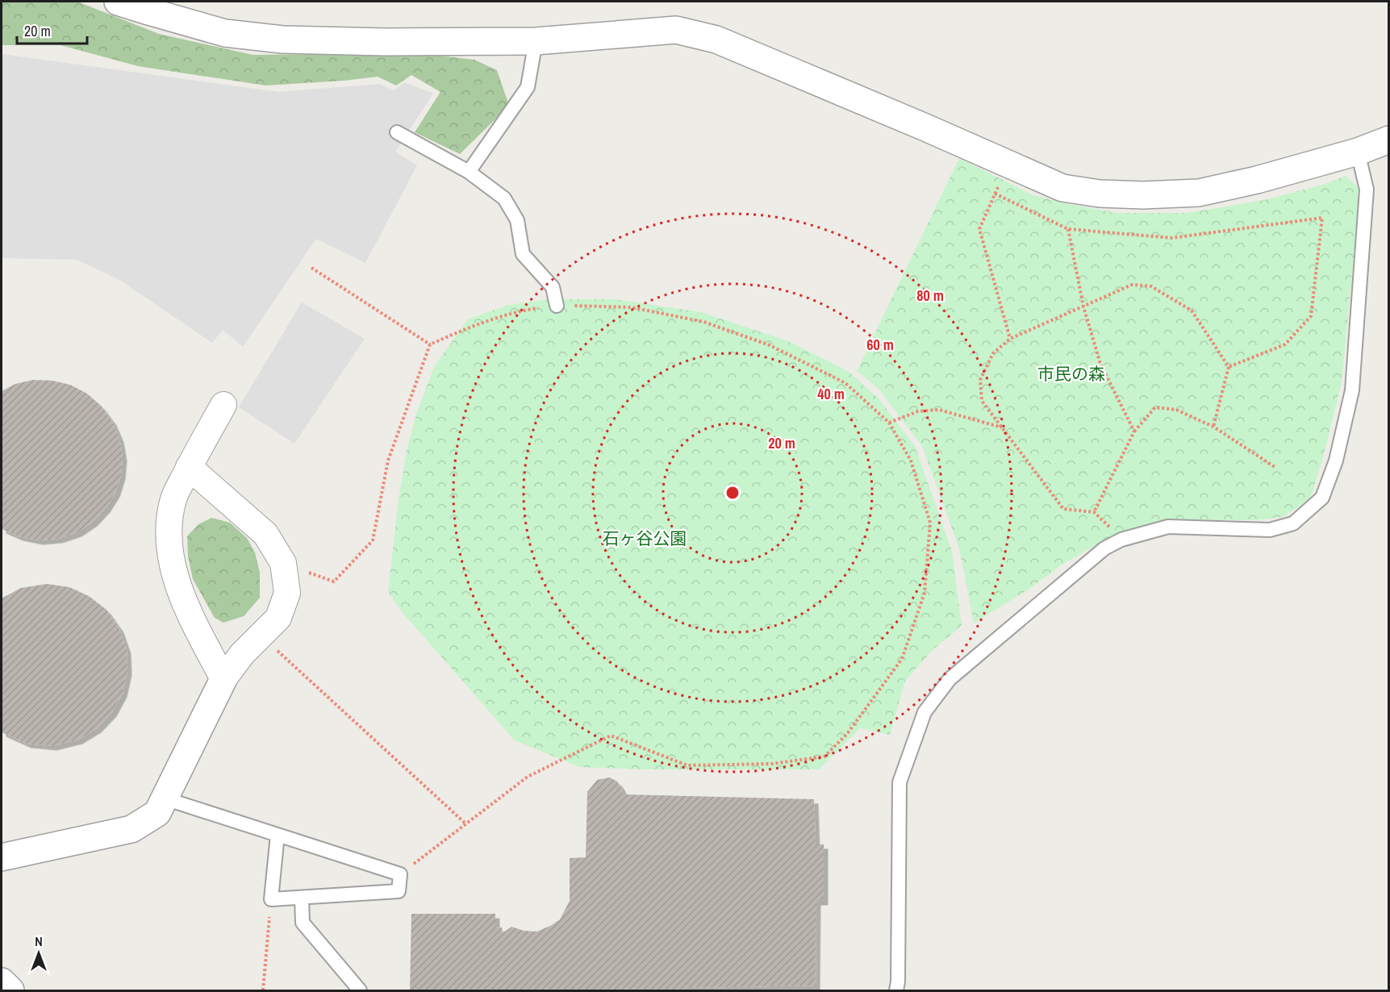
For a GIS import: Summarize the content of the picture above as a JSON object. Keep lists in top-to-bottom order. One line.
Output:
{"parks":["市民の森","石ヶ谷公園"],"scale_bar":"20 m","north":"top","rings":["80 m","60 m","40 m","20 m"]}
